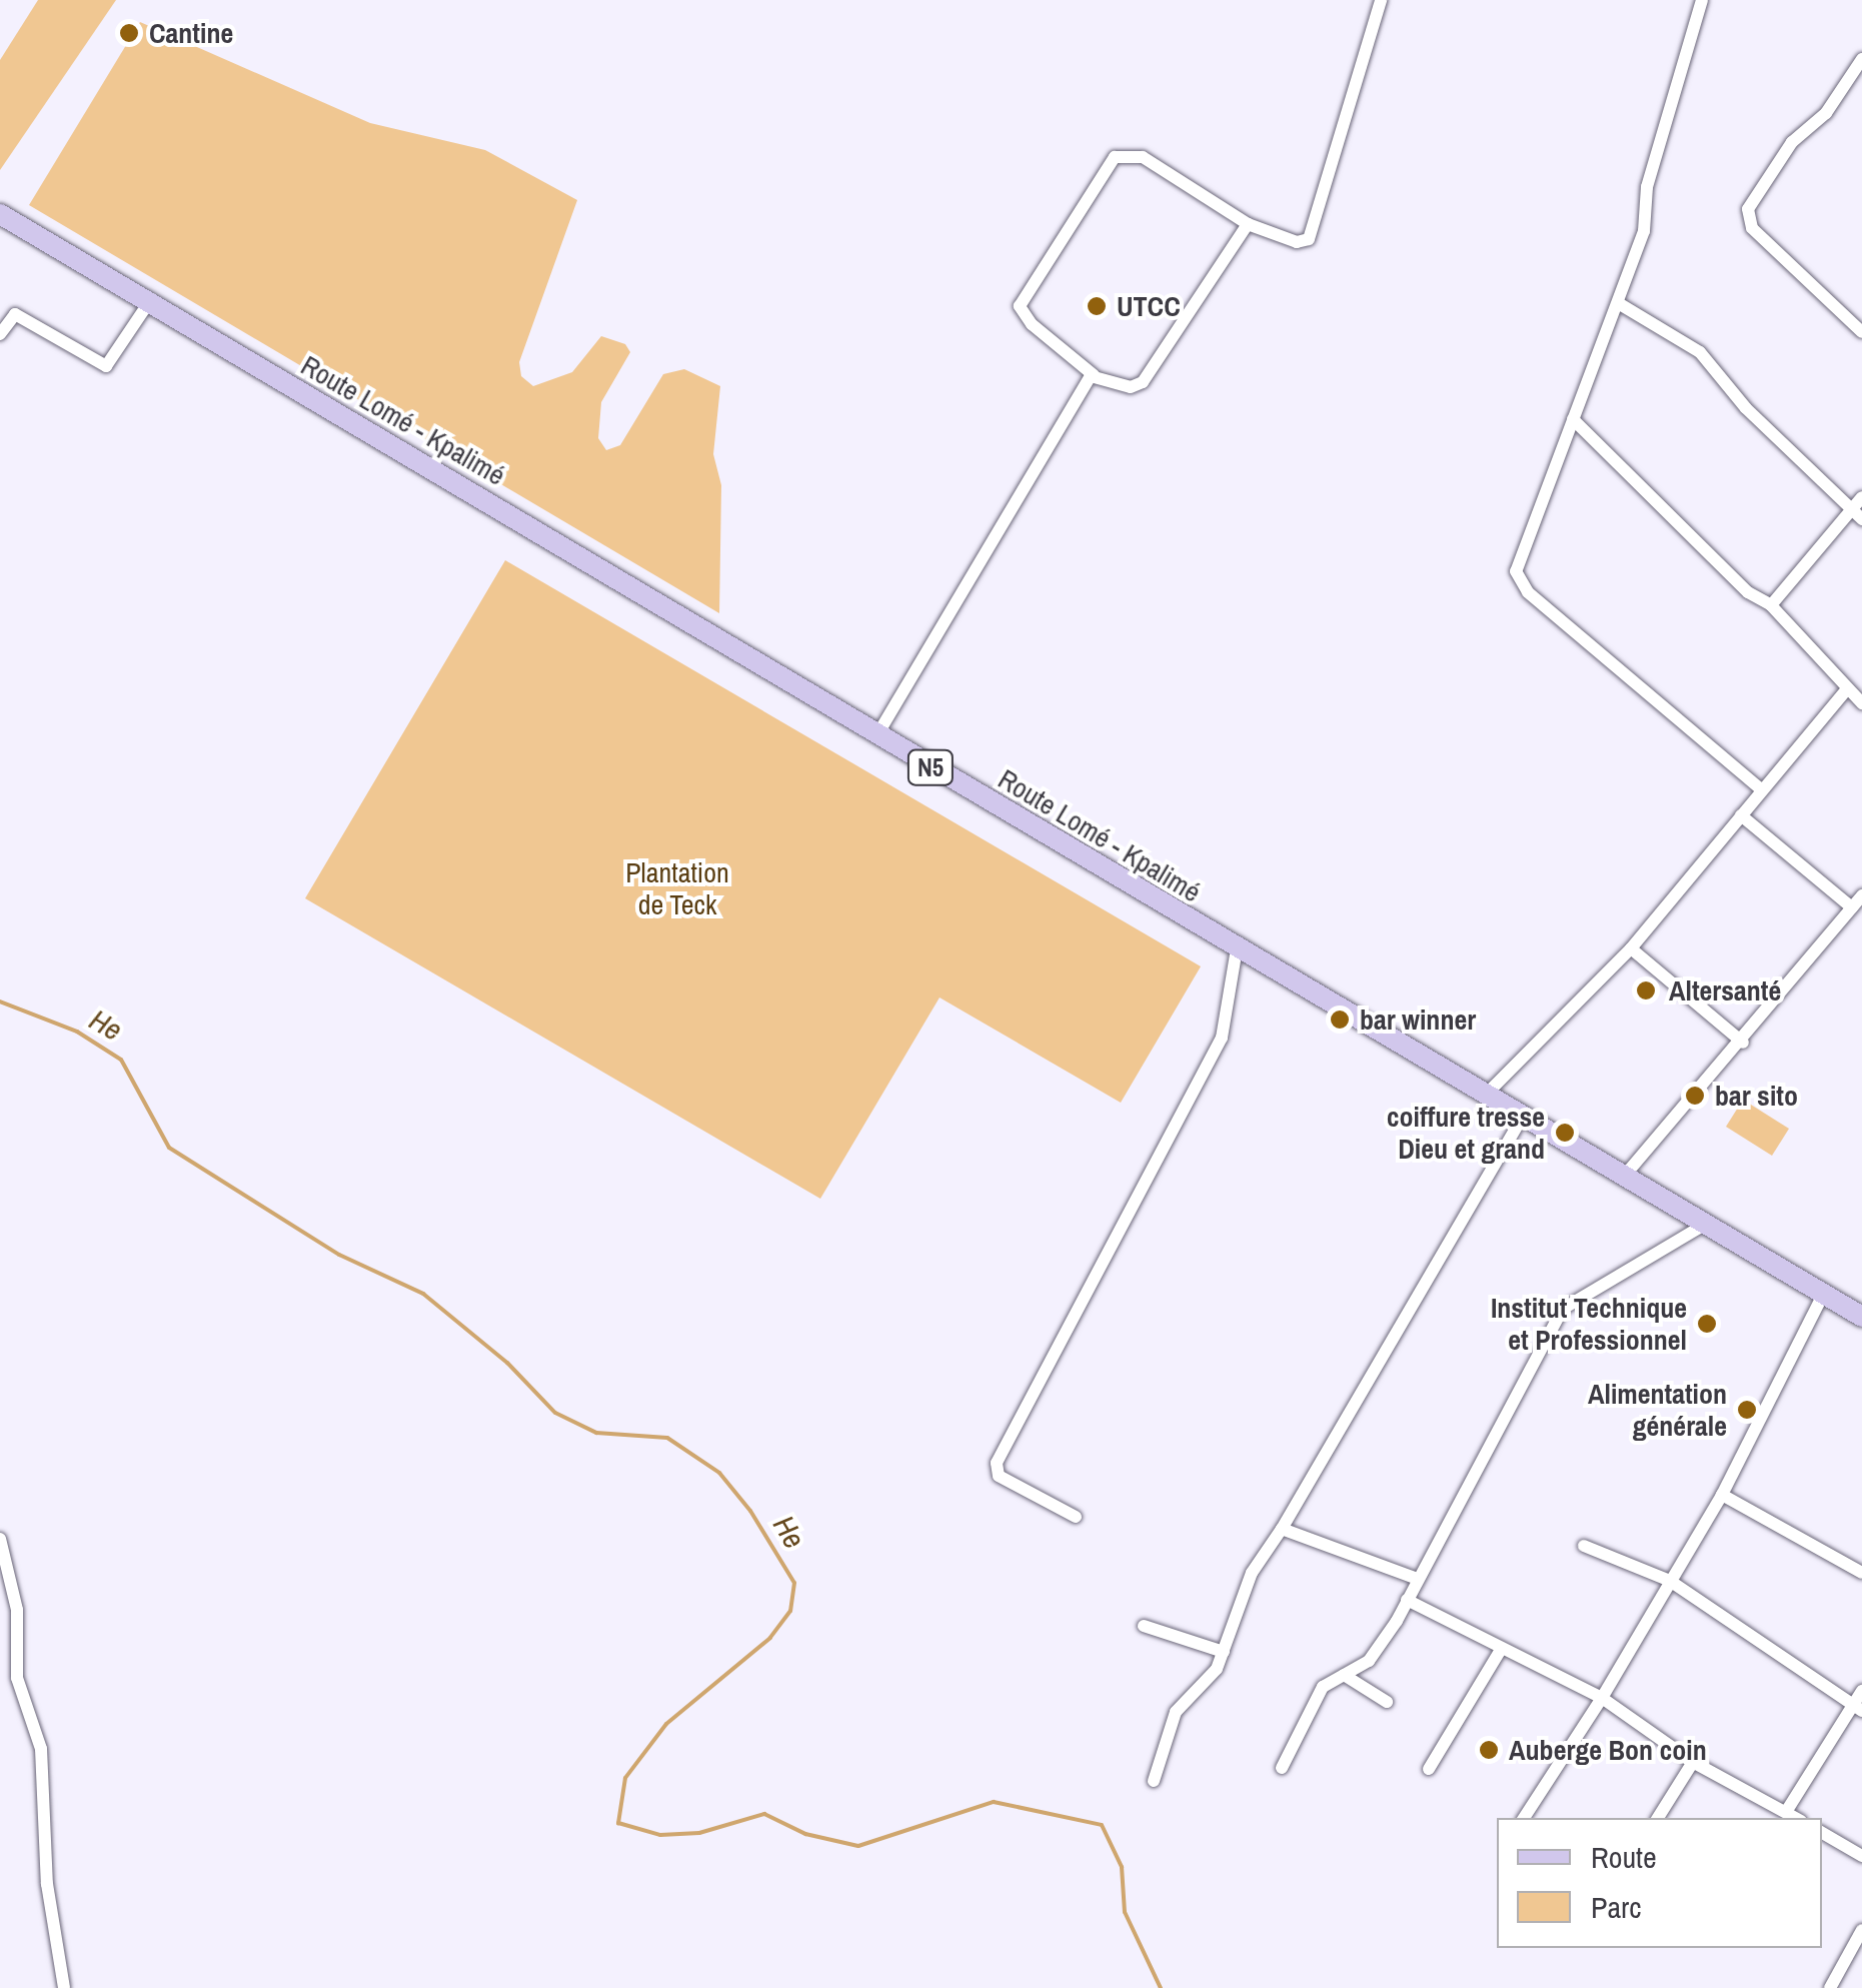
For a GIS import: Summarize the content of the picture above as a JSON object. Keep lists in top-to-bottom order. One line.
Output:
{"streets":{"main road":["Route Lomé - Kpalimé","N5"]},"water":["He"],"parks":["Plantation de Teck"],"places":["Cantine","UTCC","Altersanté","bar winner","bar sito","coiffure tresse Dieu et grand","Institut Technique et Professionnel","Alimentation générale","Auberge Bon coin"],"legend":["Route","Parc"]}
